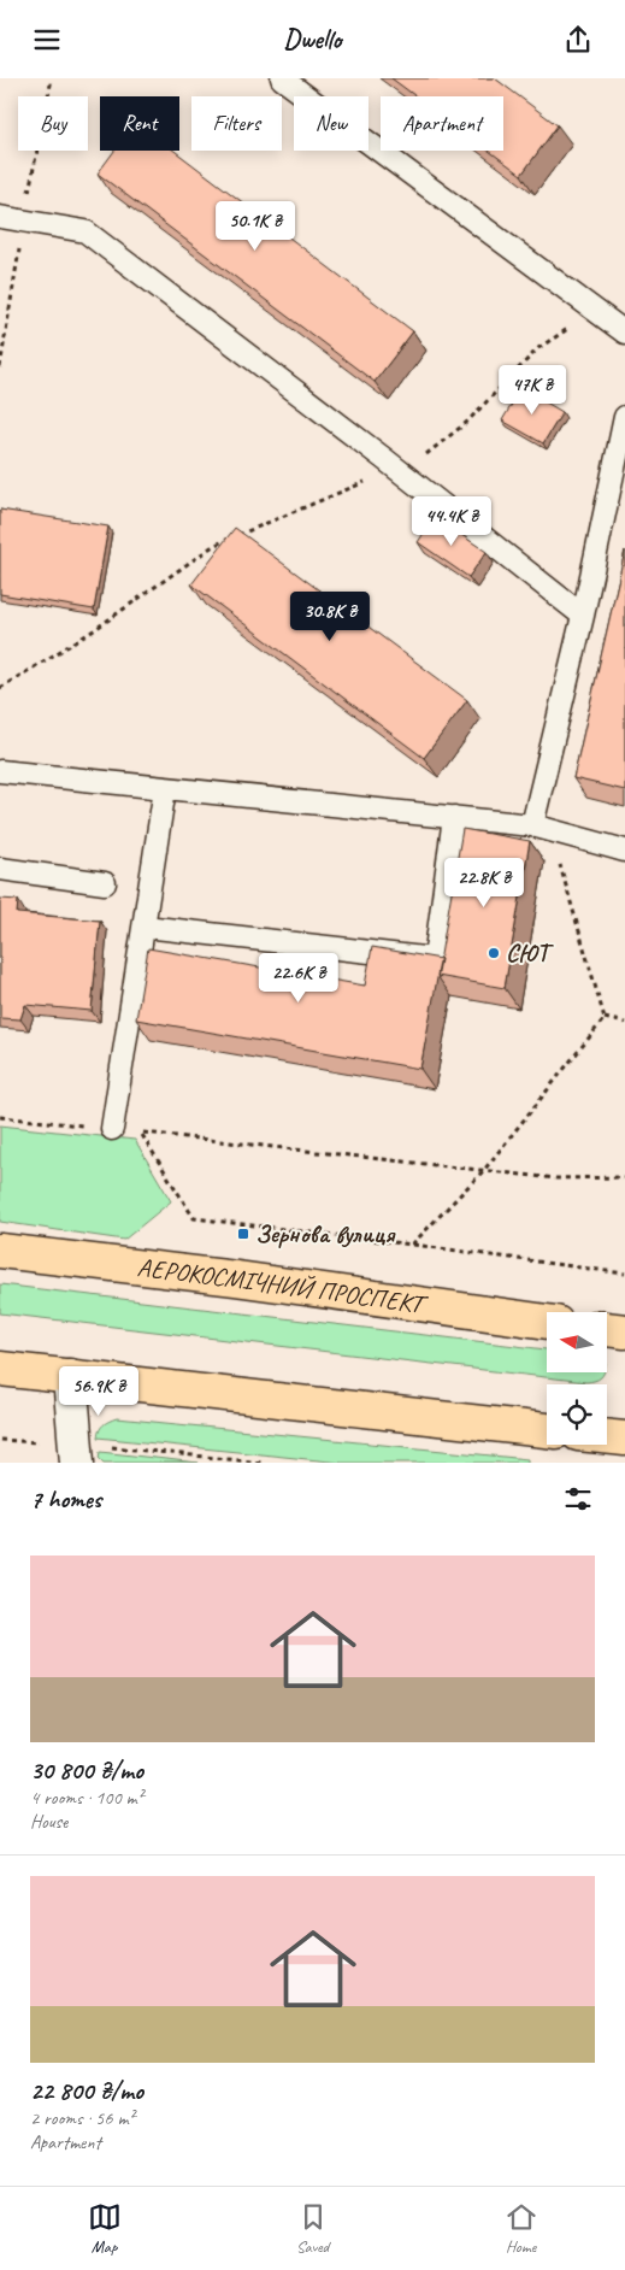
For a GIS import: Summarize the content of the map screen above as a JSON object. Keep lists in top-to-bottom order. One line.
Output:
{"streets":{"main road":["АЕРОКОСМІЧНИЙ ПРОСПЕКТ"]},"places":{"other":["СЮТ"],"transit":["Зернова вулиця"]},"north":"left","page":{"header":"Dwello","chip":["Buy","Rent","Filters","New","Apartment"],"price":["50.1K ₴","47K ₴","44.4K ₴","30.8K ₴","22.8K ₴","22.6K ₴","56.9K ₴"],"heading":"7 homes","list":[{"name":"30 800 ₴/mo","note":"4 rooms · 100 m² · House"},{"name":"22 800 ₴/mo","note":"2 rooms · 56 m² · Apartment"}],"tabs":["Map","Saved","Home"]}}
